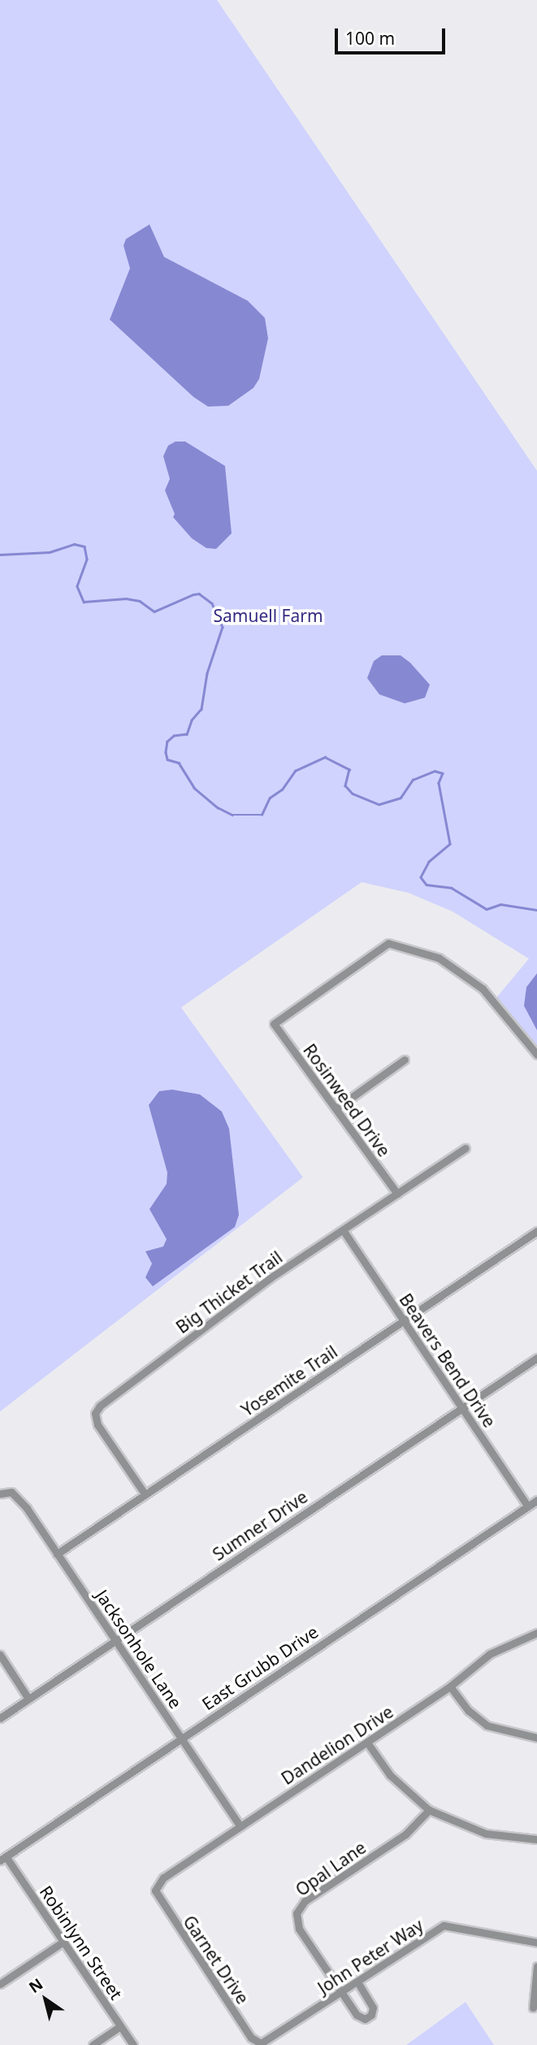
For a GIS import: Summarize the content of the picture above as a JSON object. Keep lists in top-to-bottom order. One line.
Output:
{"streets":{"street":["Rosinweed Drive","Big Thicket Trail","Beavers Bend Drive","Yosemite Trail","Sumner Drive","Jacksonhole Lane","East Grubb Drive","Dandelion Drive","Opal Lane","Robinlynn Street","John Peter Way","Garnet Drive"]},"crossings":[["Rosinweed Drive","Big Thicket Trail"],["Big Thicket Trail","Beavers Bend Drive"],["Big Thicket Trail","Yosemite Trail"],["Beavers Bend Drive","Yosemite Trail"],["Beavers Bend Drive","Sumner Drive"],["Beavers Bend Drive","East Grubb Drive"],["Yosemite Trail","Jacksonhole Lane"],["Sumner Drive","Jacksonhole Lane"],["Jacksonhole Lane","East Grubb Drive"],["Jacksonhole Lane","Dandelion Drive"],["East Grubb Drive","Robinlynn Street"],["Dandelion Drive","Garnet Drive"],["Opal Lane","John Peter Way"],["John Peter Way","Garnet Drive"]],"parks":["Samuell Farm"],"scale_bar":"100 m","north":"top left"}
